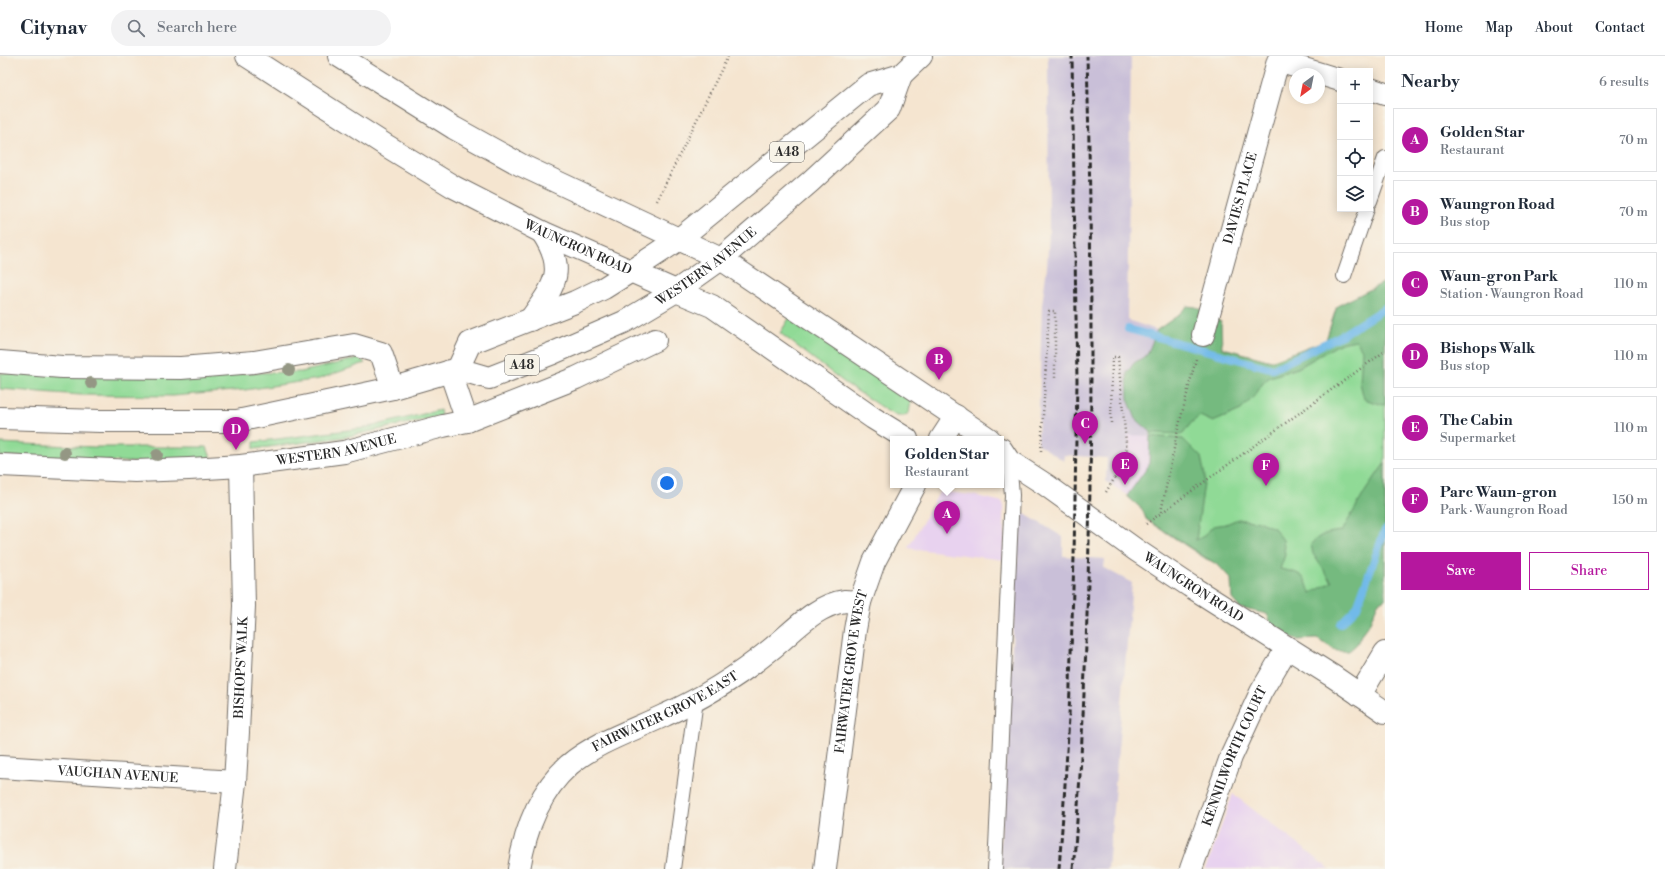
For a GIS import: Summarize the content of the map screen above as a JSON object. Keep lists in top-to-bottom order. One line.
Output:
{"streets":{"main road":["A48","DAVIES PLACE","WAUNGRON ROAD","WESTERN AVENUE","BISHOPS' WALK","FAIRWATER GROVE WEST","FAIRWATER GROVE EAST","KENNILWORTH COURT","VAUGHAN AVENUE"]},"crossings":[["WAUNGRON ROAD","WESTERN AVENUE"],["WAUNGRON ROAD","KENNILWORTH COURT"],["WESTERN AVENUE","BISHOPS' WALK"],["BISHOPS' WALK","VAUGHAN AVENUE"],["FAIRWATER GROVE WEST","FAIRWATER GROVE EAST"]],"north":"bottom left","page":{"header":"Citynav","search":"Search here","nav":["Home","Map","About","Contact"],"heading":["Nearby","6 results"],"map_buttons":["+","−"],"list":[{"mark":"A","name":"Golden Star","note":"Restaurant","value":"70 m"},{"mark":"B","name":"Waungron Road","note":"Bus stop","value":"70 m"},{"mark":"C","name":"Waun-gron Park","note":"Station · Waungron Road","value":"110 m"},{"mark":"D","name":"Bishops Walk","note":"Bus stop","value":"110 m"},{"mark":"E","name":"The Cabin","note":"Supermarket","value":"110 m"},{"mark":"F","name":"Parc Waun-gron","note":"Park · Waungron Road","value":"150 m"}],"pins":["B","C","D","E","F","A"],"popup":["Golden Star","Restaurant"],"buttons":["Save","Share"]}}
